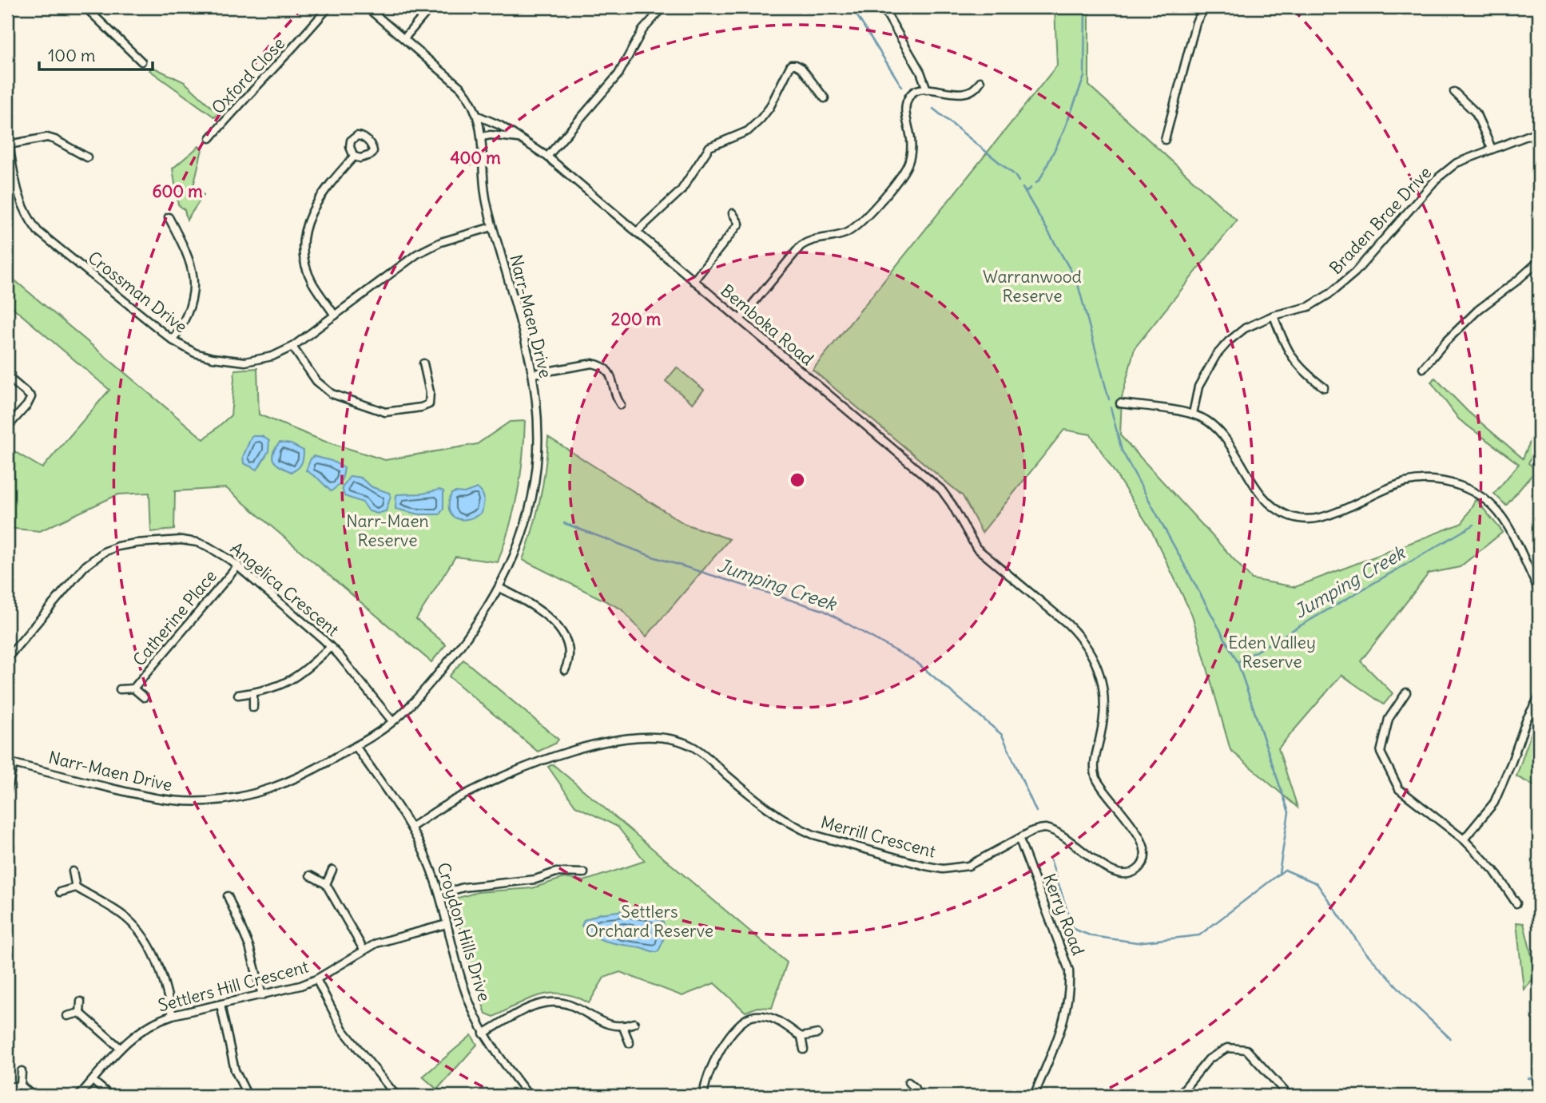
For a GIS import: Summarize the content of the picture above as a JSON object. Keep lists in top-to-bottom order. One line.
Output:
{"streets":{"street":["Oxford Close","Braden Brae Drive","Crossman Drive","Narr-Maen Drive","Bemboka Road","Angelica Crescent","Catherine Place","Merrill Crescent","Kerry Road","Croydon Hills Drive","Settlers Hill Crescent"]},"crossings":[["Crossman Drive","Narr-Maen Drive"],["Narr-Maen Drive","Bemboka Road"],["Narr-Maen Drive","Angelica Crescent"],["Narr-Maen Drive","Croydon Hills Drive"],["Bemboka Road","Merrill Crescent"],["Angelica Crescent","Catherine Place"],["Merrill Crescent","Kerry Road"],["Merrill Crescent","Croydon Hills Drive"],["Croydon Hills Drive","Settlers Hill Crescent"]],"water":["Jumping Creek"],"parks":["Warranwood Reserve","Narr-Maen Reserve","Eden Valley Reserve","Settlers Orchard Reserve"],"scale_bar":"100 m","rings":["400 m","600 m","200 m"]}
